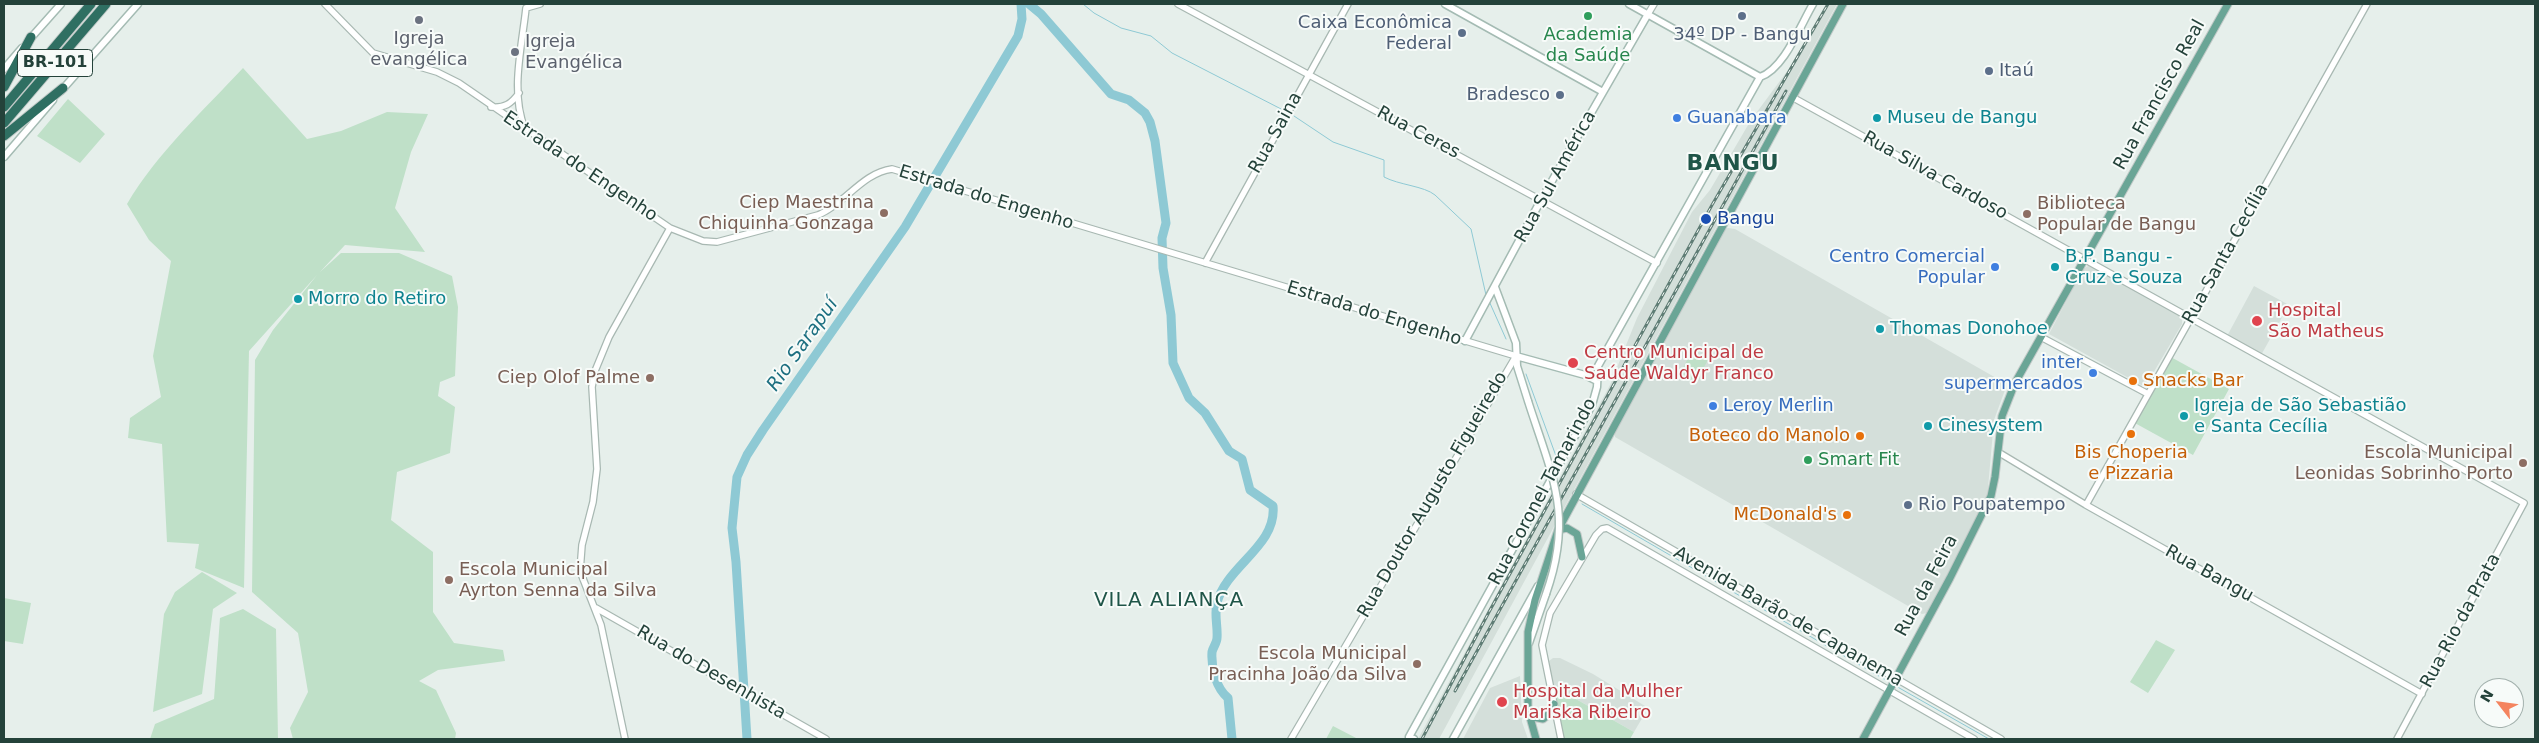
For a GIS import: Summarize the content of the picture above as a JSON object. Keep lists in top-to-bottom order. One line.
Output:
{"streets":{"highway":["BR-101"],"main road":["Rua Francisco Real","Estrada do Engenho","Rua Sul América","Rua Coronel Tamarindo","Rua da Feira"],"street":["Rua Saina","Rua Ceres","Rua Silva Cardoso","Rua Santa Cecília","Rua Doutor Augusto Figueiredo","Rua Bangu","Avenida Barão de Capanema","Rua Rio da Prata","Rua do Desenhista"]},"crossings":[["Rua Francisco Real","Rua Silva Cardoso"],["Rua Francisco Real","Rua da Feira"],["Rua Saina","Rua Ceres"],["Rua Saina","Estrada do Engenho"],["Rua Ceres","Rua Sul América"],["Rua Ceres","Rua Coronel Tamarindo"],["Estrada do Engenho","Rua Sul América"],["Estrada do Engenho","Rua Coronel Tamarindo"],["Estrada do Engenho","Rua Doutor Augusto Figueiredo"],["Rua Silva Cardoso","Rua Santa Cecília"],["Rua Silva Cardoso","Rua Rio da Prata"],["Rua Santa Cecília","Rua Bangu"],["Rua Bangu","Rua da Feira"],["Rua Bangu","Rua Rio da Prata"],["Rua da Feira","Avenida Barão de Capanema"]],"districts":["BANGU","VILA ALIANÇA"],"water":["Rio Sarapuí"],"places":["Academia da Saúde","34º DP - Bangu","Igreja evangélica","Caixa Econômica Federal","Igreja Evangélica","Itaú","Bradesco","Guanabara","Museu de Bangu","Ciep Maestrina Chiquinha Gonzaga","Biblioteca Popular de Bangu","Bangu","Centro Comercial Popular","B.P. Bangu - Cruz e Souza","Morro do Retiro","Hospital São Matheus","Thomas Donohoe","Centro Municipal de Saúde Waldyr Franco","inter supermercados","Ciep Olof Palme","Snacks Bar","Leroy Merlin","Igreja de São Sebastião e Santa Cecília","Cinesystem","Bis Choperia e Pizzaria","Boteco do Manolo","Smart Fit","Escola Municipal Leonidas Sobrinho Porto","Rio Poupatempo","McDonald's","Escola Municipal Ayrton Senna da Silva","Escola Municipal Pracinha João da Silva","Hospital da Mulher Mariska Ribeiro"],"north":"top left"}
